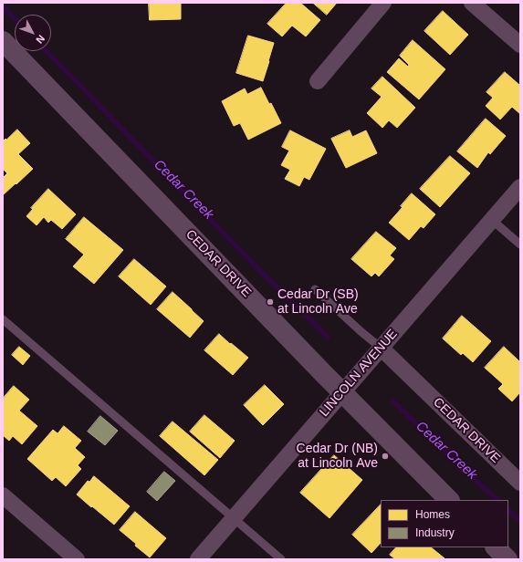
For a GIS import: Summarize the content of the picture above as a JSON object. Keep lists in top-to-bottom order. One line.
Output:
{"streets":{"street":["CEDAR DRIVE","LINCOLN AVENUE"]},"crossings":[["CEDAR DRIVE","LINCOLN AVENUE"]],"water":["Cedar Creek"],"places":["Cedar Dr (SB) at Lincoln Ave","Cedar Dr (NB) at Lincoln Ave"],"legend":["Homes","Industry"],"north":"bottom right"}
